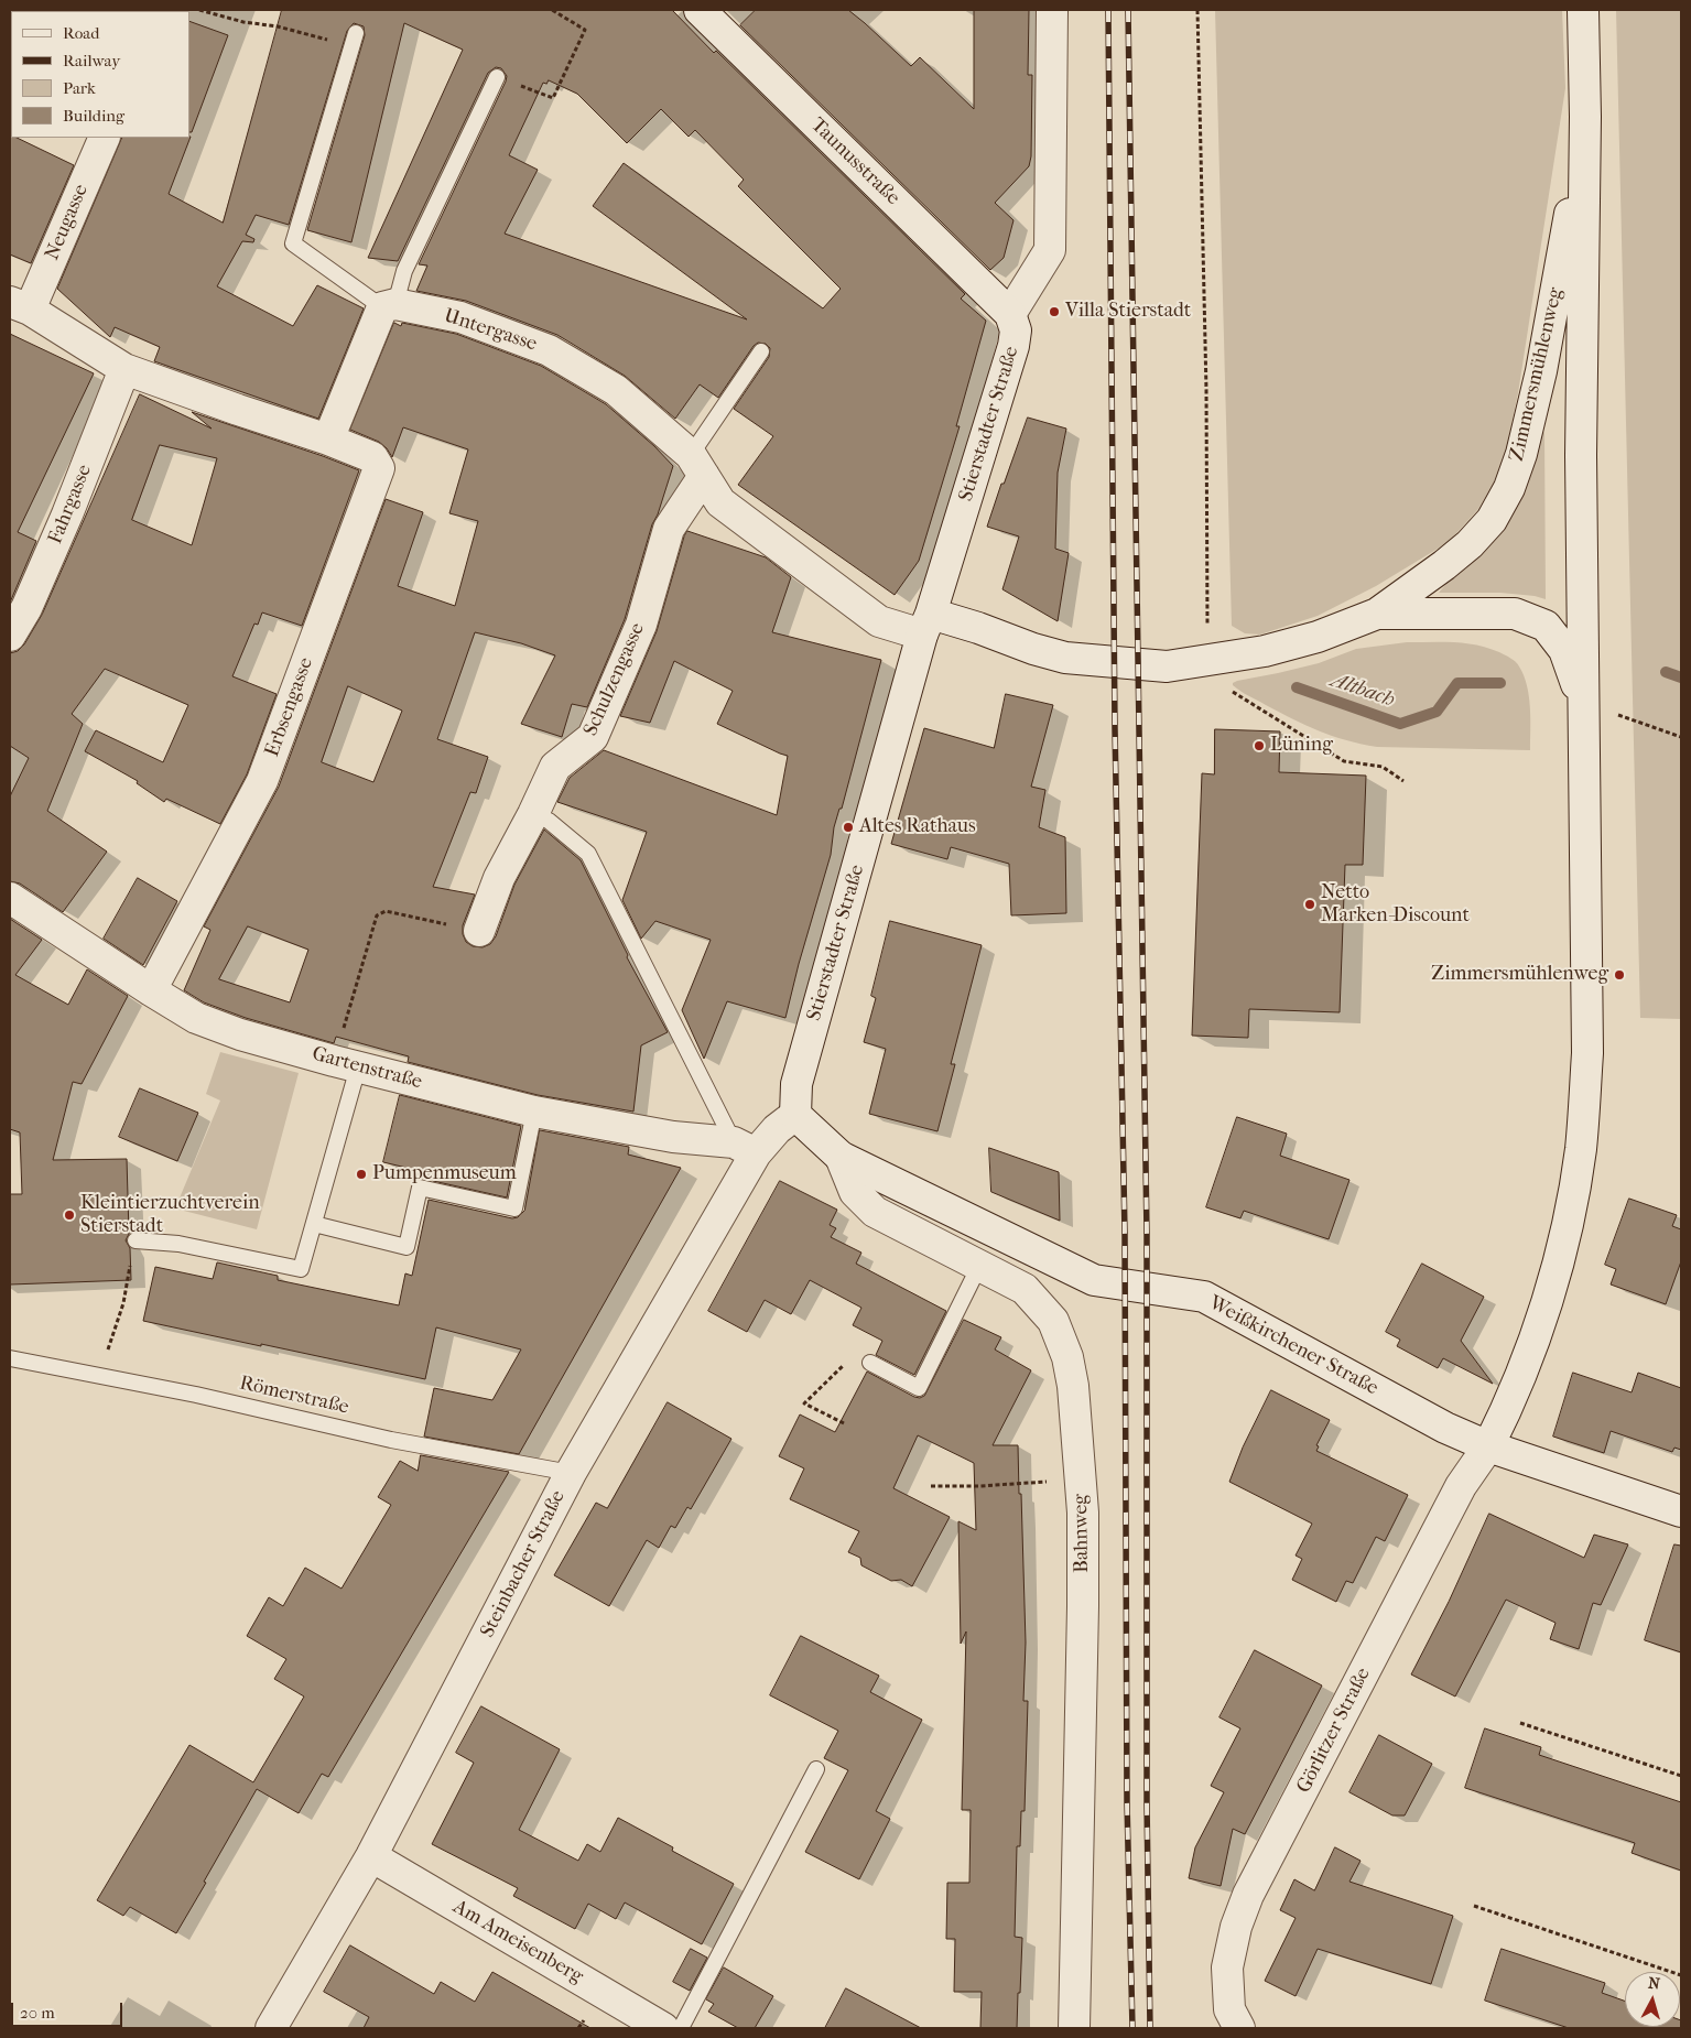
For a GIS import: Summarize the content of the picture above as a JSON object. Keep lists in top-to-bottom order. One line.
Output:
{"streets":{"street":["Taunusstraße","Neugasse","Untergasse","Zimmersmühlenweg","Stierstadter Straße","Fahrgasse","Schulzengasse","Erbsengasse","Gartenstraße","Weißkirchener Straße","Bahnweg","Steinbacher Straße","Görlitzer Straße","Am Ameisenberg"],"lane":["Römerstraße"]},"crossings":[["Taunusstraße","Stierstadter Straße"],["Untergasse","Stierstadter Straße"],["Untergasse","Schulzengasse"],["Zimmersmühlenweg","Weißkirchener Straße"],["Zimmersmühlenweg","Görlitzer Straße"],["Stierstadter Straße","Weißkirchener Straße"],["Stierstadter Straße","Steinbacher Straße"],["Erbsengasse","Gartenstraße"],["Gartenstraße","Steinbacher Straße"],["Weißkirchener Straße","Bahnweg"],["Weißkirchener Straße","Steinbacher Straße"],["Weißkirchener Straße","Görlitzer Straße"],["Römerstraße","Steinbacher Straße"],["Steinbacher Straße","Am Ameisenberg"]],"water":["Altbach"],"places":["Villa Stierstadt","Lüning","Altes Rathaus","Netto Marken-Discount","Zimmersmühlenweg","Pumpenmuseum","Kleintierzuchtverein Stierstadt"],"legend":["Road","Railway","Park","Building"],"scale_bar":"20 m","north":"top"}
